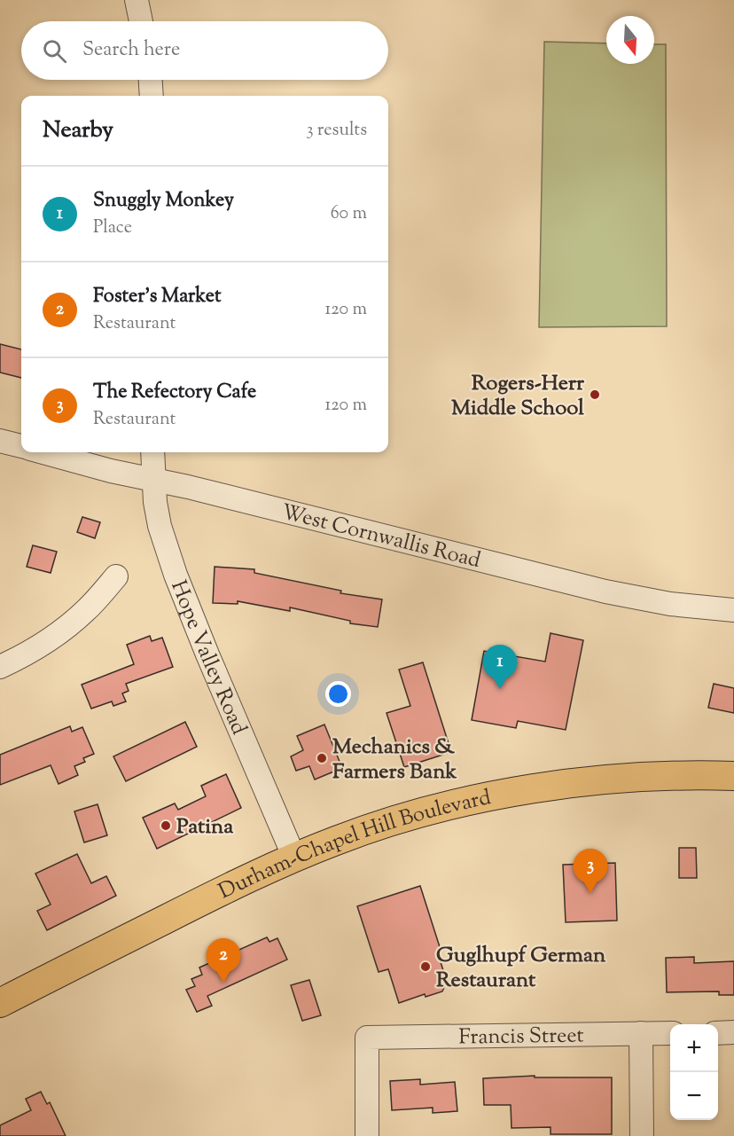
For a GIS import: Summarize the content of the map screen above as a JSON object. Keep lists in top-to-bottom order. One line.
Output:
{"streets":{"main road":["Durham-Chapel Hill Boulevard"],"street":["West Cornwallis Road","Hope Valley Road","Francis Street"]},"crossings":[["West Cornwallis Road","Hope Valley Road"],["Hope Valley Road","Durham-Chapel Hill Boulevard"]],"places":["Rogers-Herr Middle School","Mechanics & Farmers Bank","Patina","Guglhupf German Restaurant"],"north":"bottom","page":{"search":"Search here","heading":["Nearby","3 results"],"list":[{"mark":"1","name":"Snuggly Monkey","note":"Place","value":"60 m"},{"mark":"2","name":"Foster's Market","note":"Restaurant","value":"120 m"},{"mark":"3","name":"The Refectory Cafe","note":"Restaurant","value":"120 m"}],"pins":["1","3","2"],"map_buttons":["+","−"]}}
